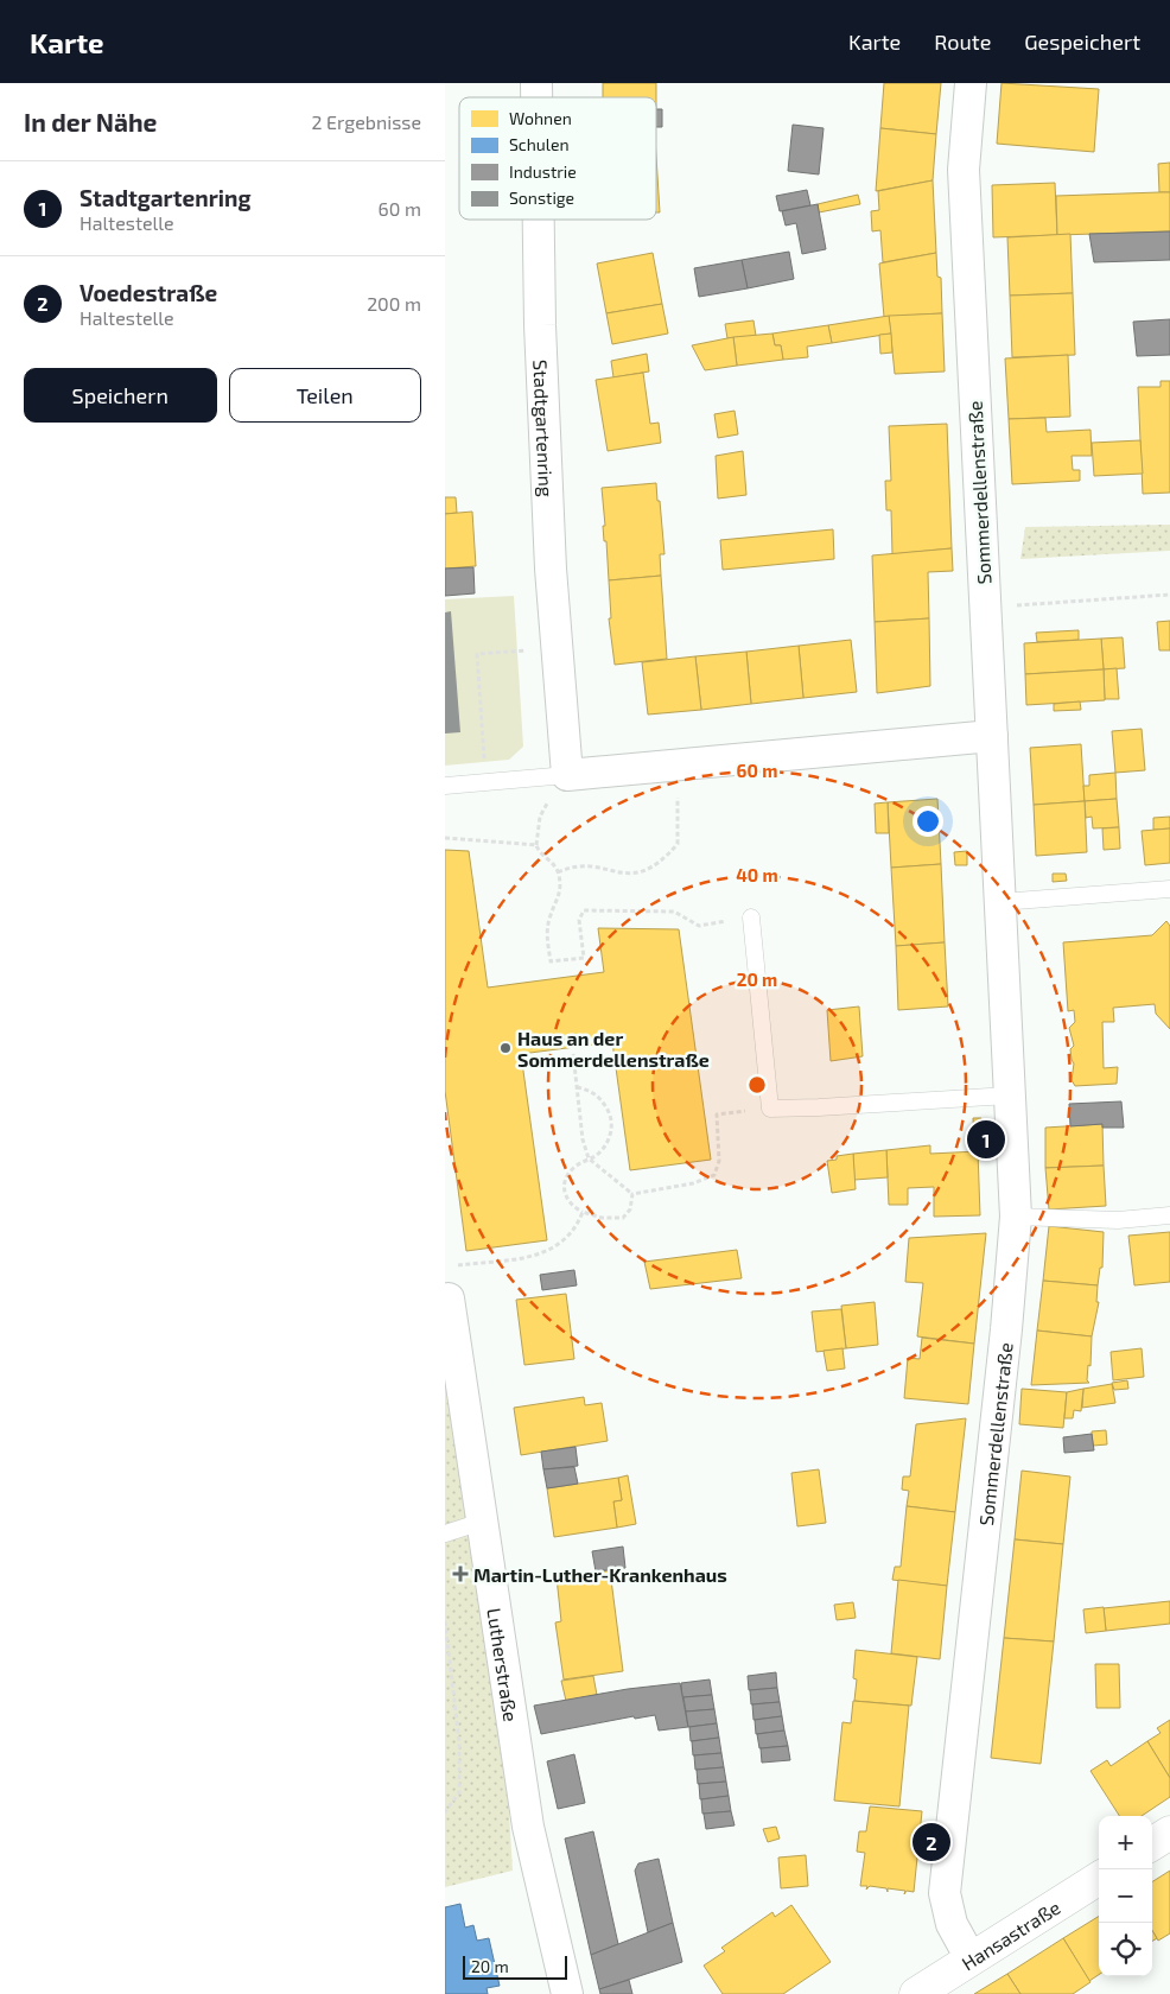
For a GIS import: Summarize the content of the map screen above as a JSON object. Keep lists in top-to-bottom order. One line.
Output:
{"streets":{"street":["Stadtgartenring","Sommerdellenstraße","Lutherstraße","Hansastraße"]},"crossings":[["Sommerdellenstraße","Hansastraße"]],"places":{"other":["Haus an der Sommerdellenstraße"],"health":["Martin-Luther-Krankenhaus"]},"legend":["Wohnen","Schulen","Industrie","Sonstige"],"scale_bar":"20 m","page":{"header":"Karte","nav":["Karte","Route","Gespeichert"],"heading":["In der Nähe","2 Ergebnisse"],"list":[{"mark":"1","name":"Stadtgartenring","note":"Haltestelle","value":"60 m"},{"mark":"2","name":"Voedestraße","note":"Haltestelle","value":"200 m"}],"buttons":["Speichern","Teilen"],"pins":["1","2"],"map_buttons":["+","−"],"scale":"20 m"},"rings":["60 m","40 m","20 m"]}
